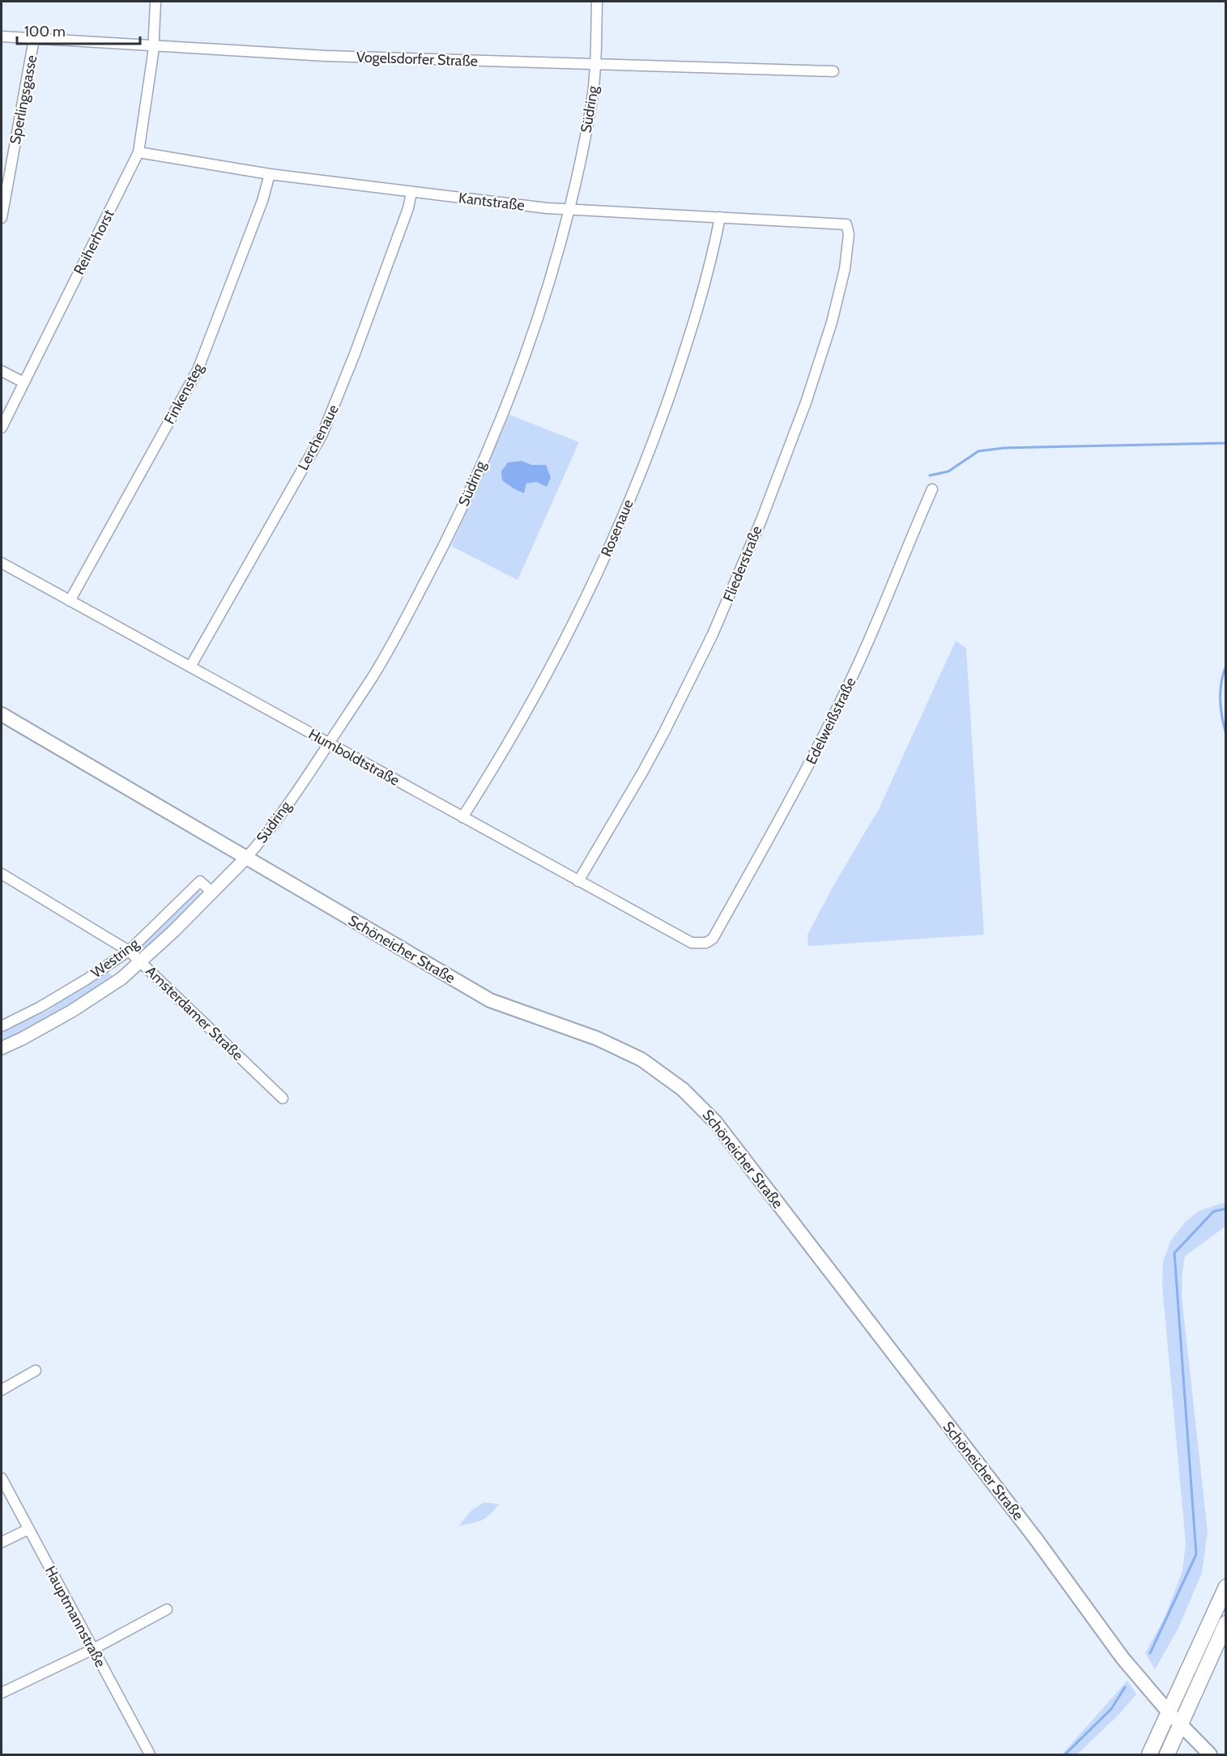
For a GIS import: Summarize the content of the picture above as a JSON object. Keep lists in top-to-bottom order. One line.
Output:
{"streets":{"main road":["Schöneicher Straße"],"street":["Vogelsdorfer Straße","Sperlingsgasse","Südring","Kantstraße","Reiherhorst","Finkensteg","Lerchenaue","Rosenaue","Fliederstraße","Edelweißstraße","Humboldtstraße","Westring","Amsterdamer Straße","Hauptmannstraße"]},"crossings":[["Vogelsdorfer Straße","Sperlingsgasse"],["Vogelsdorfer Straße","Südring"],["Vogelsdorfer Straße","Reiherhorst"],["Südring","Kantstraße"],["Südring","Humboldtstraße"],["Südring","Schöneicher Straße"],["Südring","Westring"],["Kantstraße","Reiherhorst"],["Kantstraße","Finkensteg"],["Kantstraße","Lerchenaue"],["Kantstraße","Rosenaue"],["Kantstraße","Fliederstraße"],["Finkensteg","Humboldtstraße"],["Lerchenaue","Humboldtstraße"],["Rosenaue","Humboldtstraße"],["Fliederstraße","Humboldtstraße"],["Edelweißstraße","Humboldtstraße"],["Schöneicher Straße","Westring"],["Westring","Amsterdamer Straße"]],"scale_bar":"100 m"}
